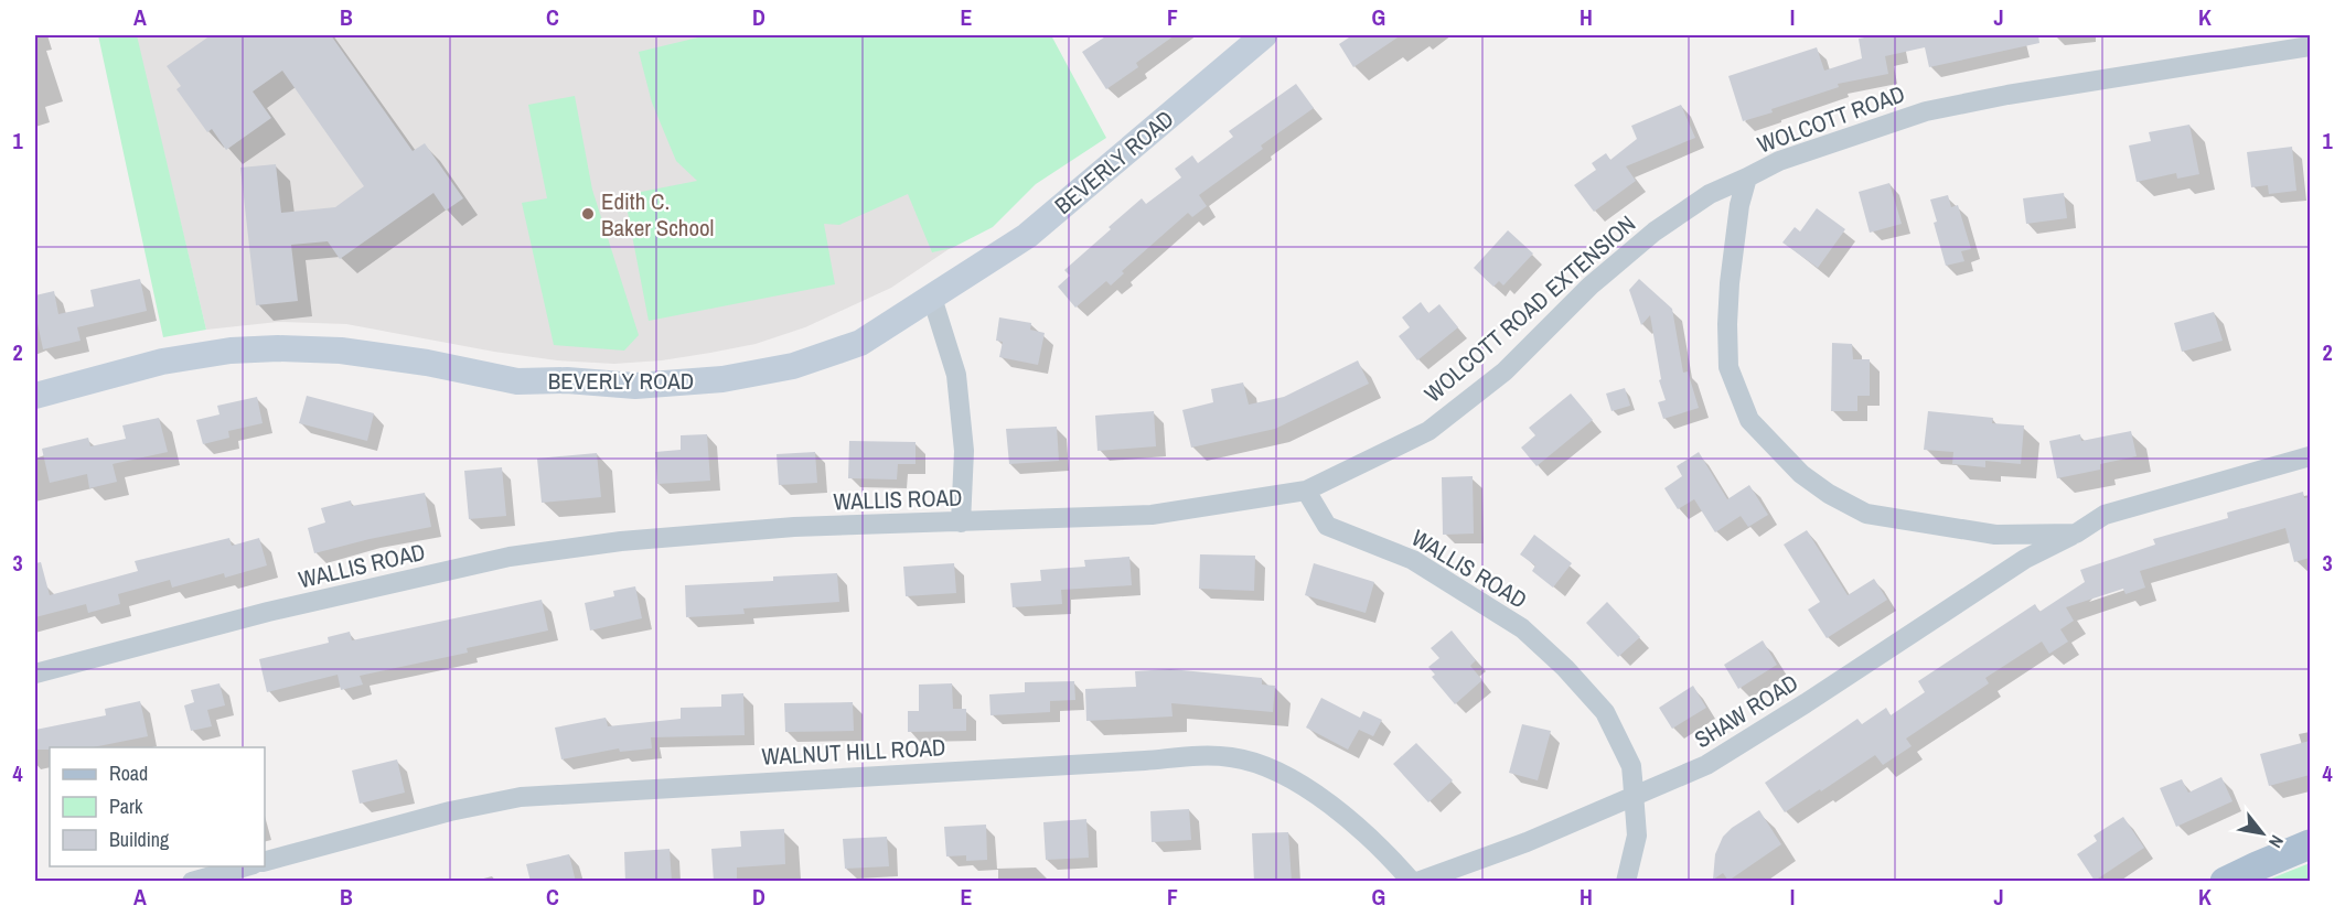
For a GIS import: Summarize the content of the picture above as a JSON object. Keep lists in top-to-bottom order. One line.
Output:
{"streets":{"street":["WOLCOTT ROAD","BEVERLY ROAD","WOLCOTT ROAD EXTENSION","WALLIS ROAD","SHAW ROAD","WALNUT HILL ROAD"]},"crossings":[["WOLCOTT ROAD","WOLCOTT ROAD EXTENSION"],["WOLCOTT ROAD","SHAW ROAD"],["WOLCOTT ROAD EXTENSION","WALLIS ROAD"],["WALLIS ROAD","SHAW ROAD"]],"places":["Edith C. Baker School"],"legend":["Road","Park","Building"],"north":"bottom right","grid":{"columns":["A","B","C","D","E","F","G","H","I","J","K"],"rows":["1","2","3","4"]}}
